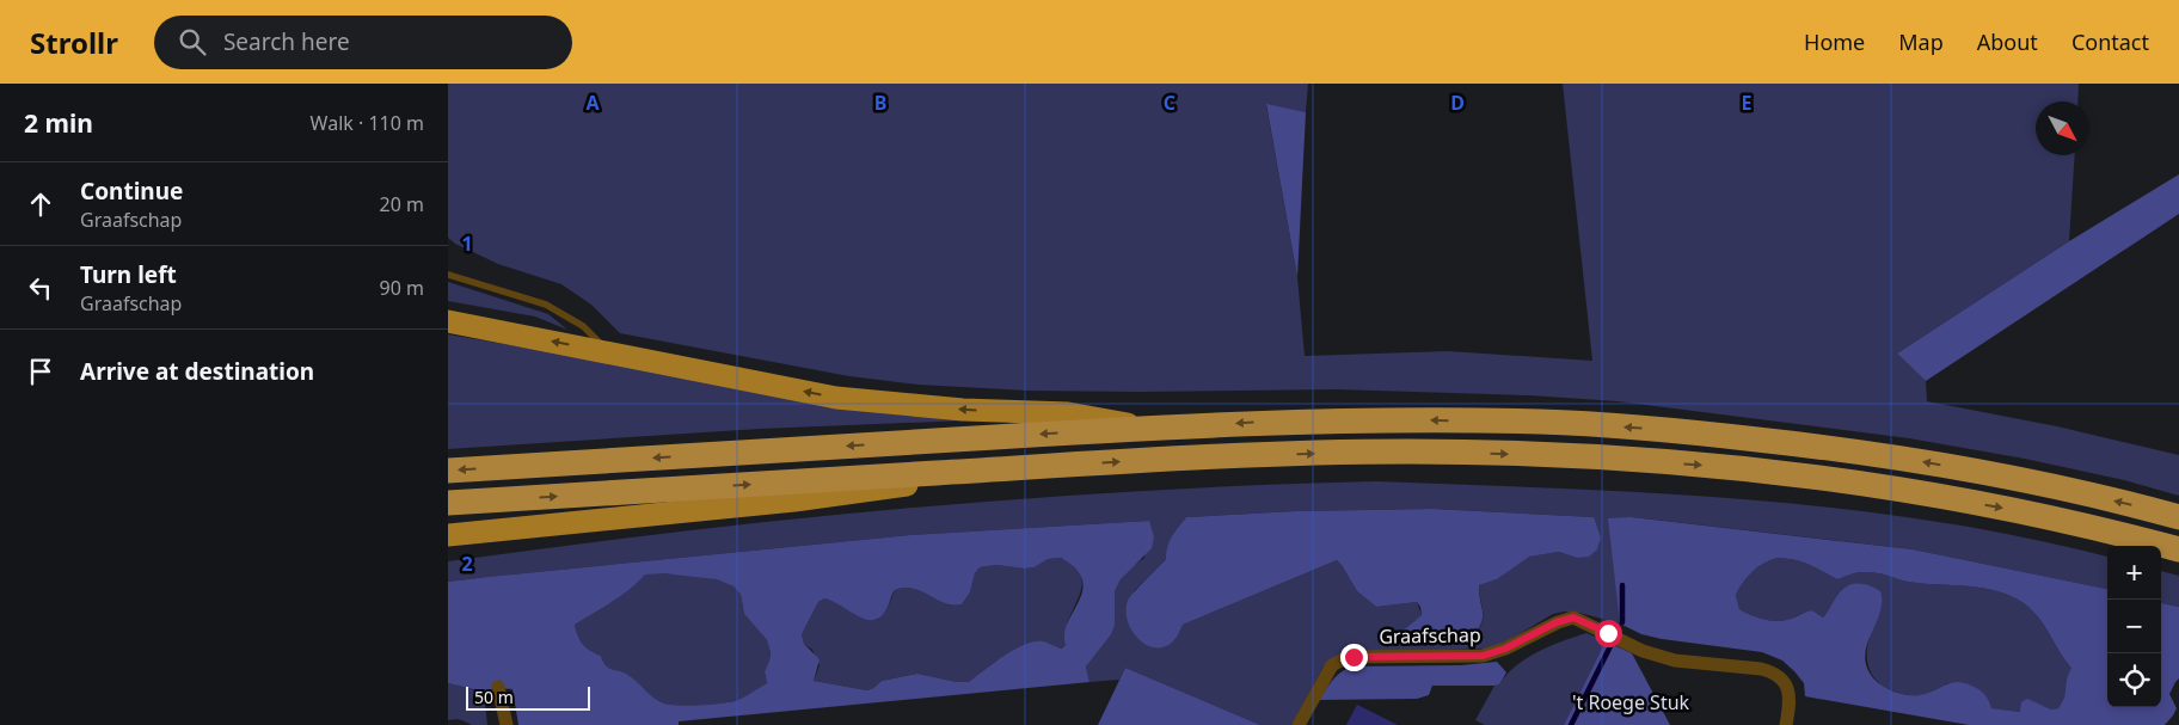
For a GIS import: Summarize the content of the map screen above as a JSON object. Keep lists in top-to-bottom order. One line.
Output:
{"streets":{"street":["Graafschap"]},"parks":["'t Roege Stuk"],"scale_bar":"50 m","north":"bottom right","page":{"header":"Strollr","search":"Search here","nav":["Home","Map","About","Contact"],"heading":["2 min","Walk · 110 m"],"list":[["Continue","Graafschap","20 m"],["Turn left","Graafschap","90 m"],"Arrive at destination"],"map_buttons":["+","−"],"scale":"50 m"},"grid":{"columns":["A","B","C","D","E"],"rows":["1","2"]}}
